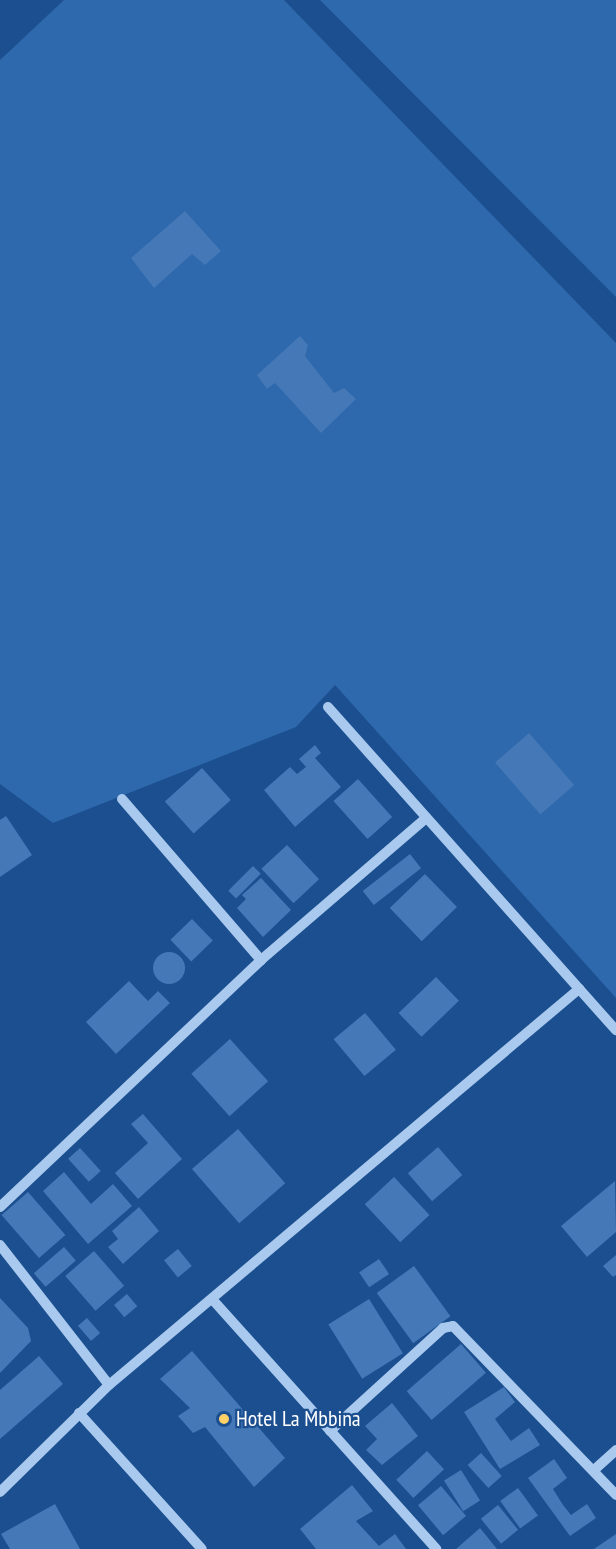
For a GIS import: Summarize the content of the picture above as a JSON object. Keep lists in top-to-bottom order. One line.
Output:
{"places":["Hotel La Mbbina"]}
